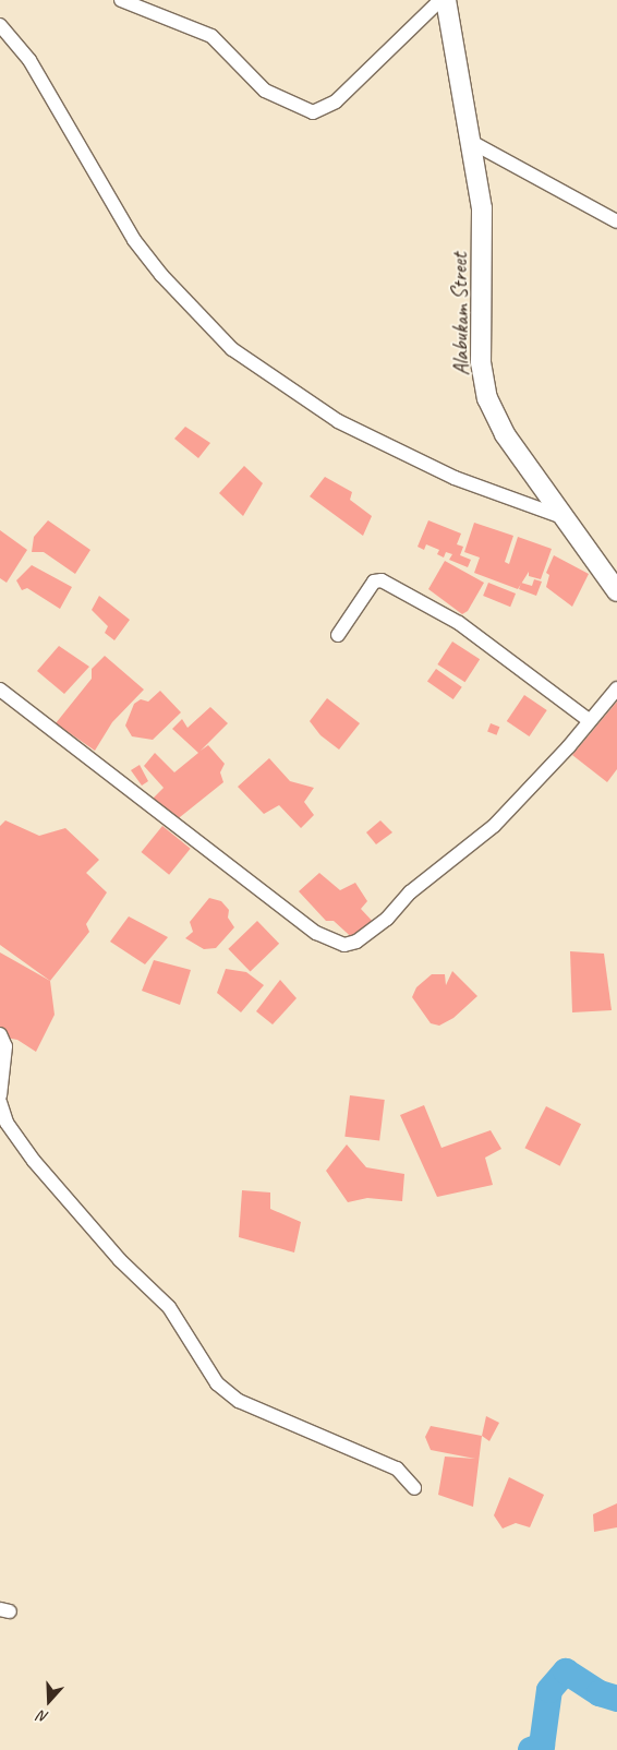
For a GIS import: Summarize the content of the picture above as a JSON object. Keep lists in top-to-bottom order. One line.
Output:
{"streets":{"street":["Alabukam Street"]},"north":"bottom"}
